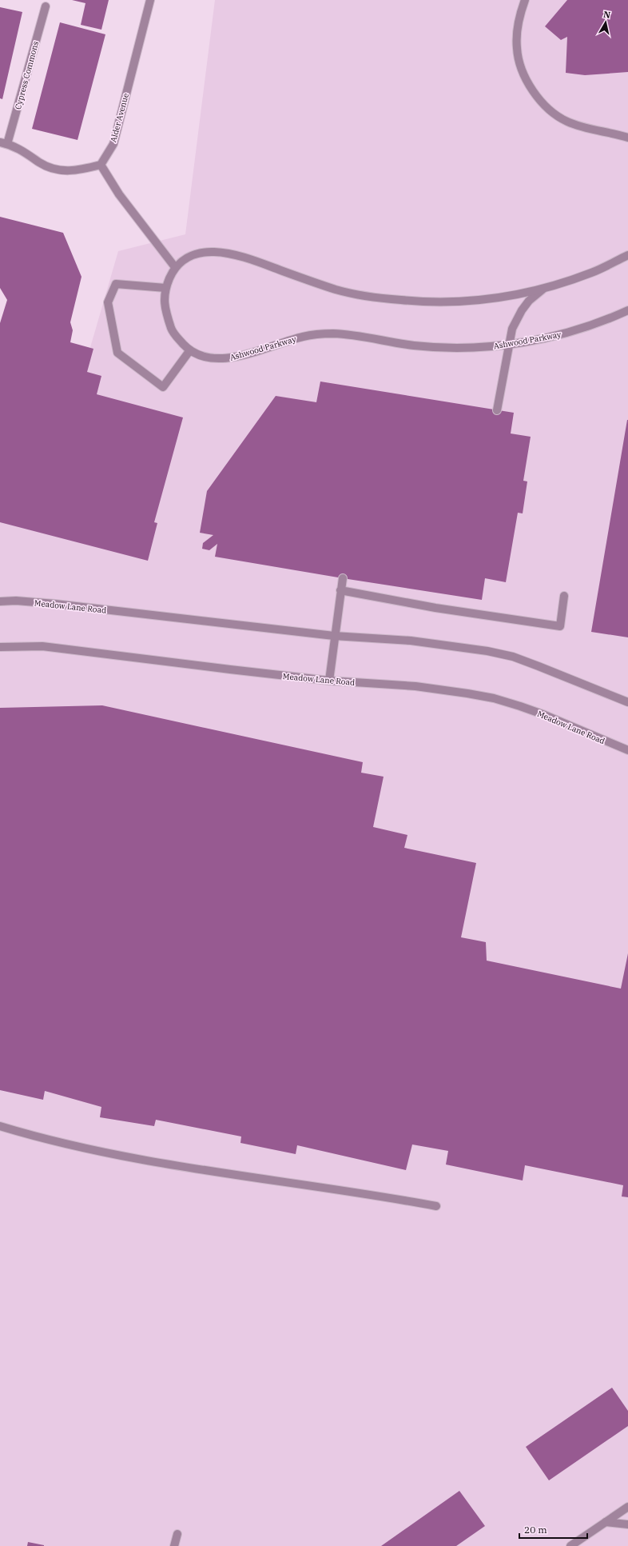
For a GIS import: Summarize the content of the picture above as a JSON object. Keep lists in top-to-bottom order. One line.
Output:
{"streets":{"street":["Cypress Commons","Alder Avenue","Ashwood Parkway","Meadow Lane Road"]},"scale_bar":"20 m","north":"top"}
